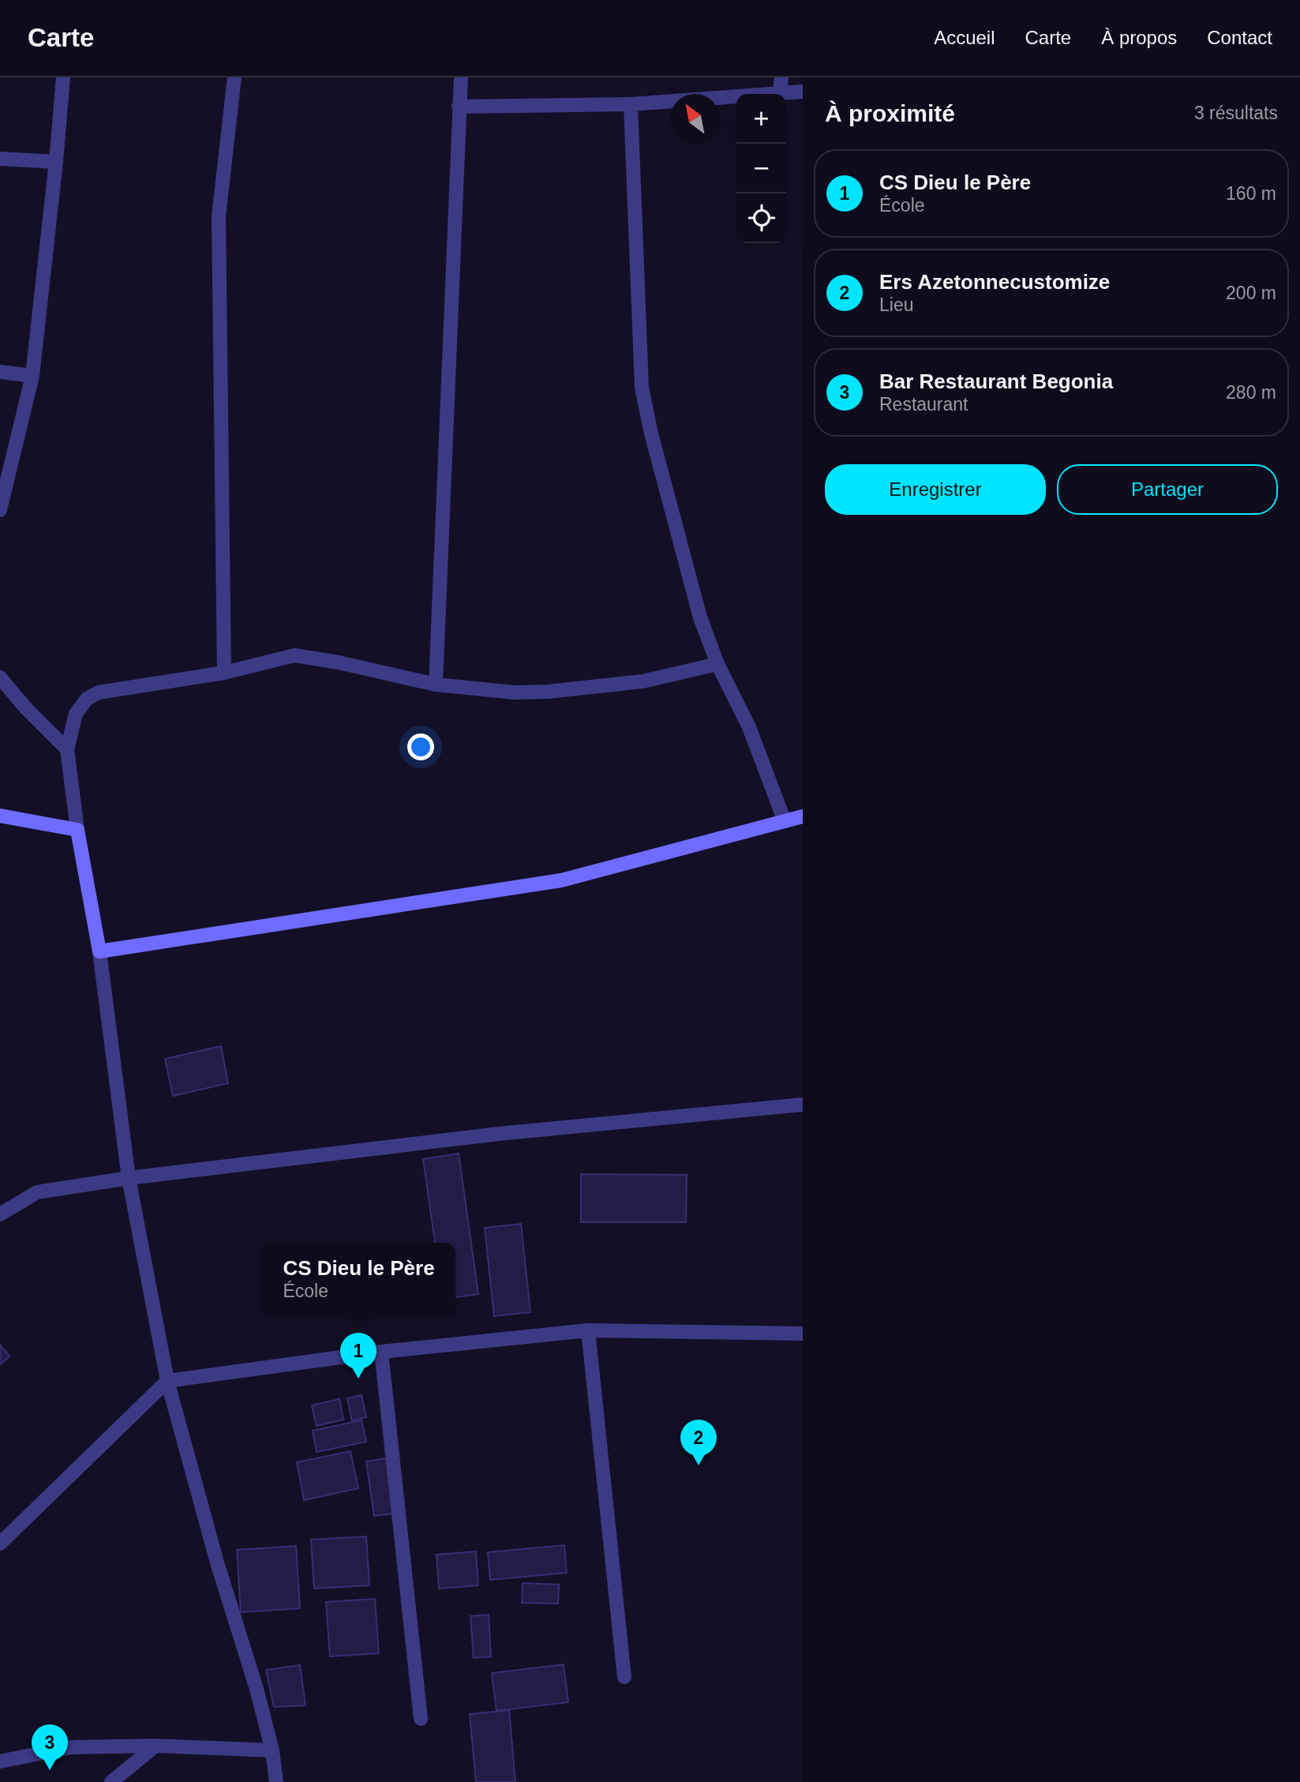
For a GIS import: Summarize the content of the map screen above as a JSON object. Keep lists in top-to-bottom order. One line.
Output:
{"north":"top left","page":{"header":"Carte","nav":["Accueil","Carte","À propos","Contact"],"heading":["À proximité","3 résultats"],"map_buttons":["+","−"],"list":[{"mark":"1","name":"CS Dieu le Père","note":"École","value":"160 m"},{"mark":"2","name":"Ers Azetonnecustomize","note":"Lieu","value":"200 m"},{"mark":"3","name":"Bar Restaurant Begonia","note":"Restaurant","value":"280 m"}],"buttons":["Enregistrer","Partager"],"popup":["CS Dieu le Père","École"],"pins":["1","2","3"]}}
